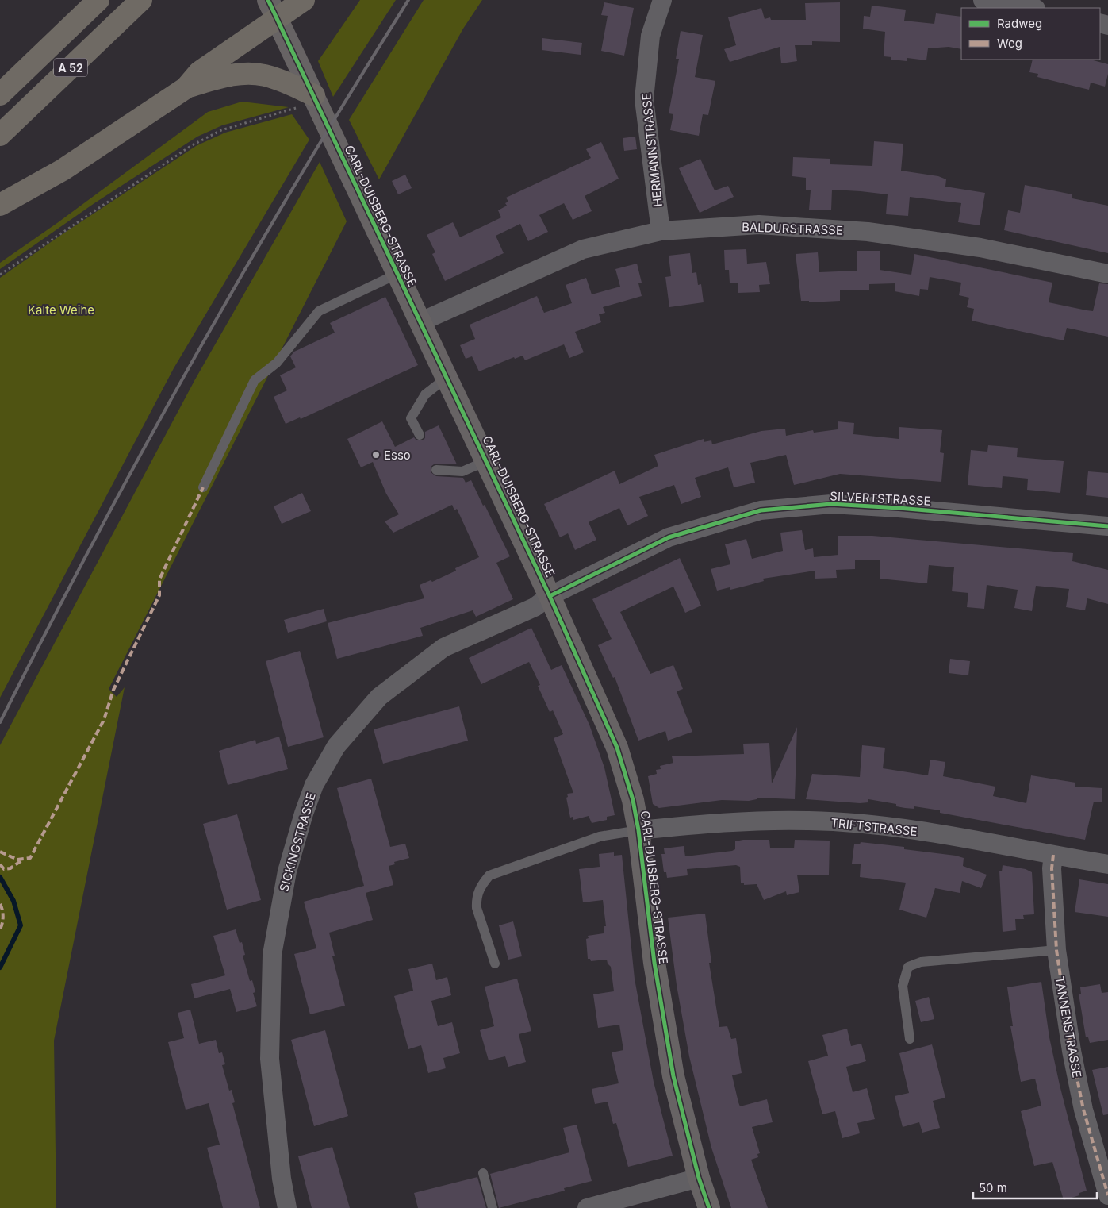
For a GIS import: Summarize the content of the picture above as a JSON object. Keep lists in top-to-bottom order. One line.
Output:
{"streets":{"highway":["A 52"],"main road":["CARL-DUISBERG-STRASSE"],"street":["HERMANNSTRASSE","BALDURSTRASSE","SILVERTSTRASSE","TRIFTSTRASSE","SICKINGSTRASSE","TANNENSTRASSE"]},"crossings":[["HERMANNSTRASSE","BALDURSTRASSE"],["CARL-DUISBERG-STRASSE","BALDURSTRASSE"],["CARL-DUISBERG-STRASSE","SILVERTSTRASSE"],["CARL-DUISBERG-STRASSE","TRIFTSTRASSE"],["CARL-DUISBERG-STRASSE","SICKINGSTRASSE"],["SILVERTSTRASSE","SICKINGSTRASSE"],["TRIFTSTRASSE","TANNENSTRASSE"]],"parks":["Kalte Weihe"],"places":["Esso"],"legend":["Radweg","Weg"],"scale_bar":"50 m"}
